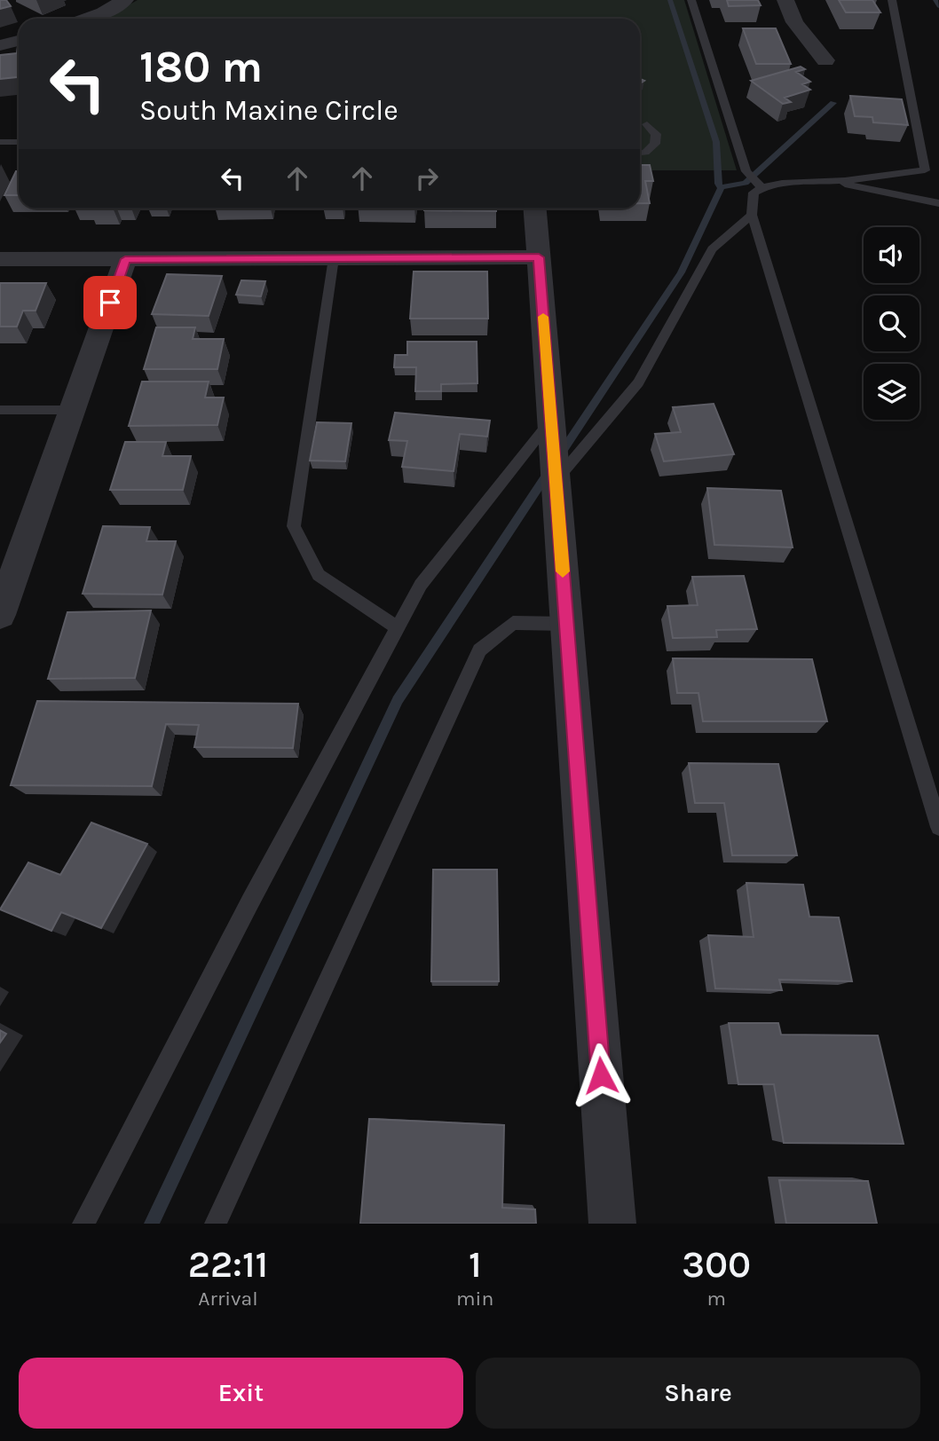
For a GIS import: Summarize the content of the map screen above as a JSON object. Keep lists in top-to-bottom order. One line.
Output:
{"page":{"turn":["180 m","South Maxine Circle"],"eta":["22:11","Arrival","1","min","300","m"],"buttons":["Exit","Share"]}}
